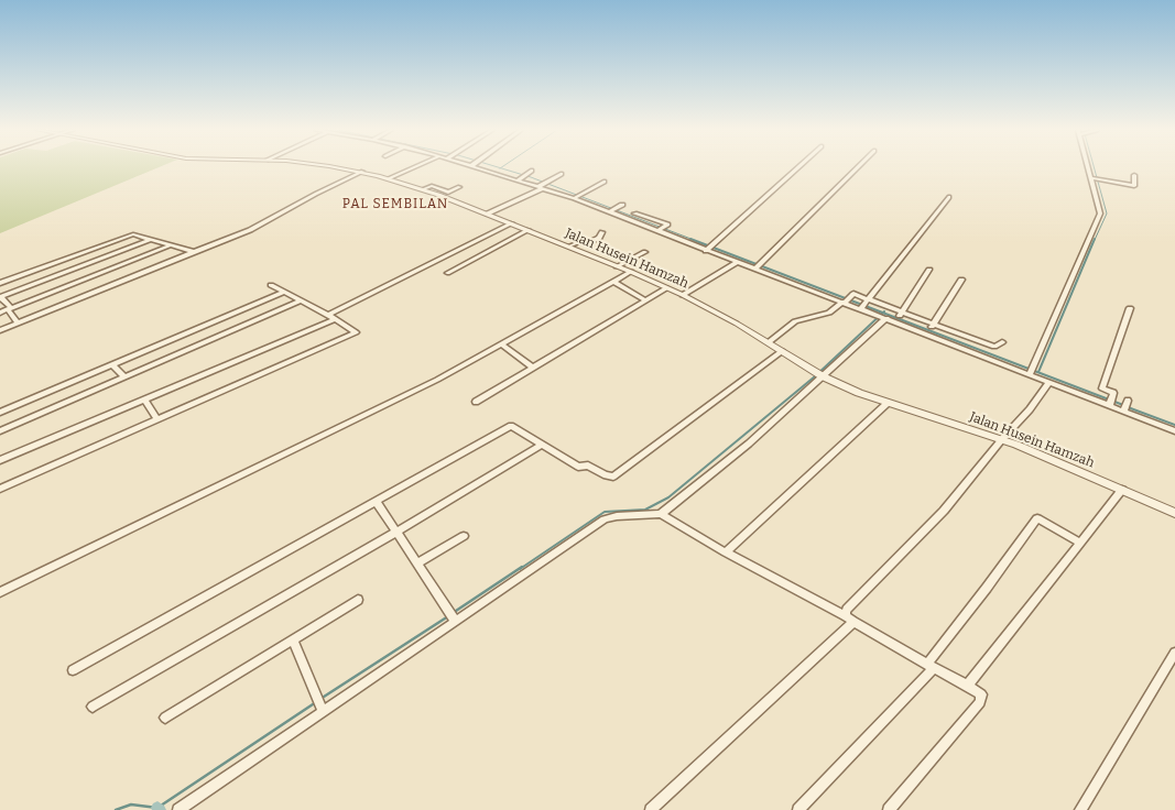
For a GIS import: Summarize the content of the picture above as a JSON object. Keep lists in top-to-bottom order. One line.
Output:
{"streets":{"street":["Jalan Husein Hamzah"]},"districts":["PAL SEMBILAN"]}
